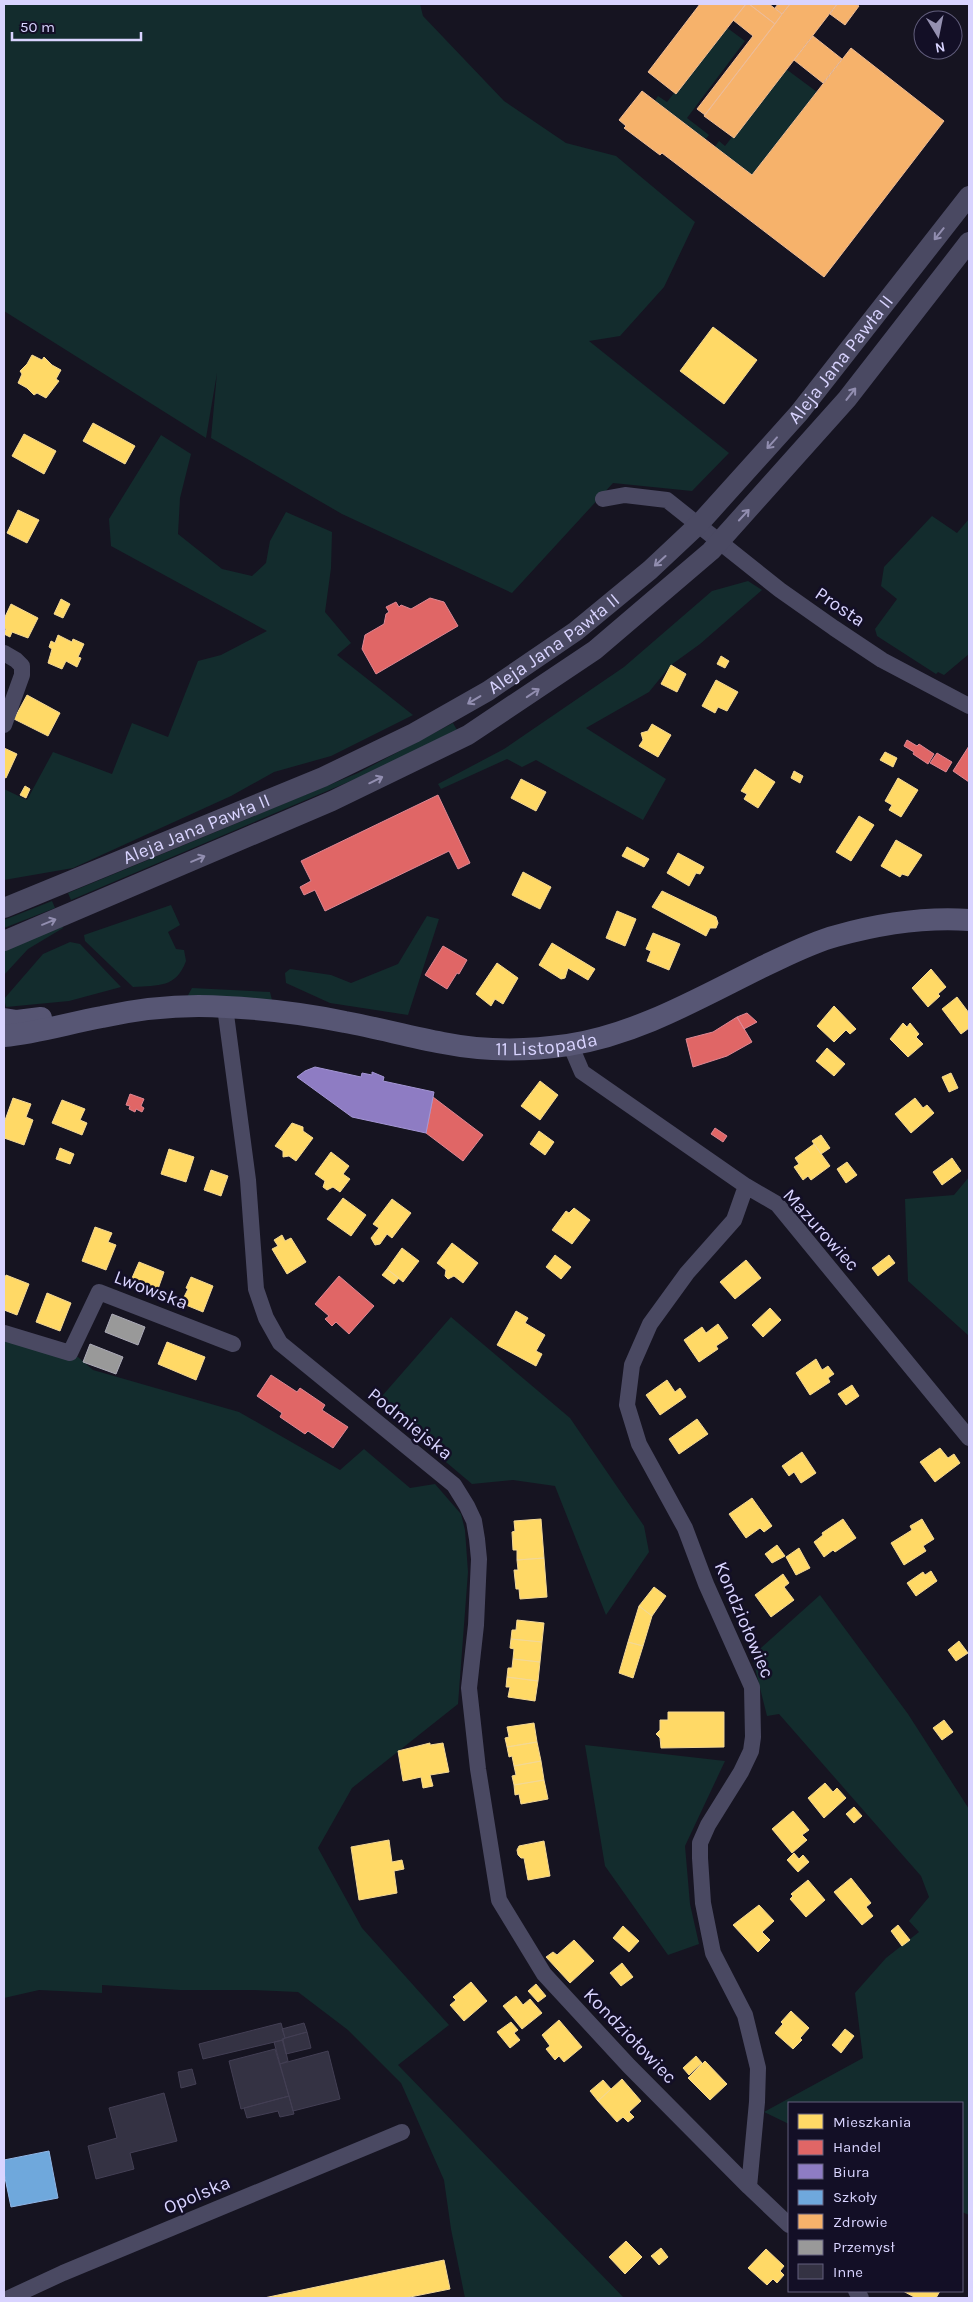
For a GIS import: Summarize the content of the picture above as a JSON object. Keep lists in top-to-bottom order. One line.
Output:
{"streets":{"main road":["11 Listopada"],"street":["Aleja Jana Pawła II","Prosta","Mazurowiec","Lwowska","Podmiejska","Kondziołowiec","Opolska"]},"crossings":[["Aleja Jana Pawła II","Prosta"],["11 Listopada","Mazurowiec"],["11 Listopada","Podmiejska"],["Mazurowiec","Kondziołowiec"],["Podmiejska","Kondziołowiec"]],"legend":["Mieszkania","Handel","Biura","Szkoły","Zdrowie","Przemysł","Inne"],"scale_bar":"50 m","north":"bottom"}
